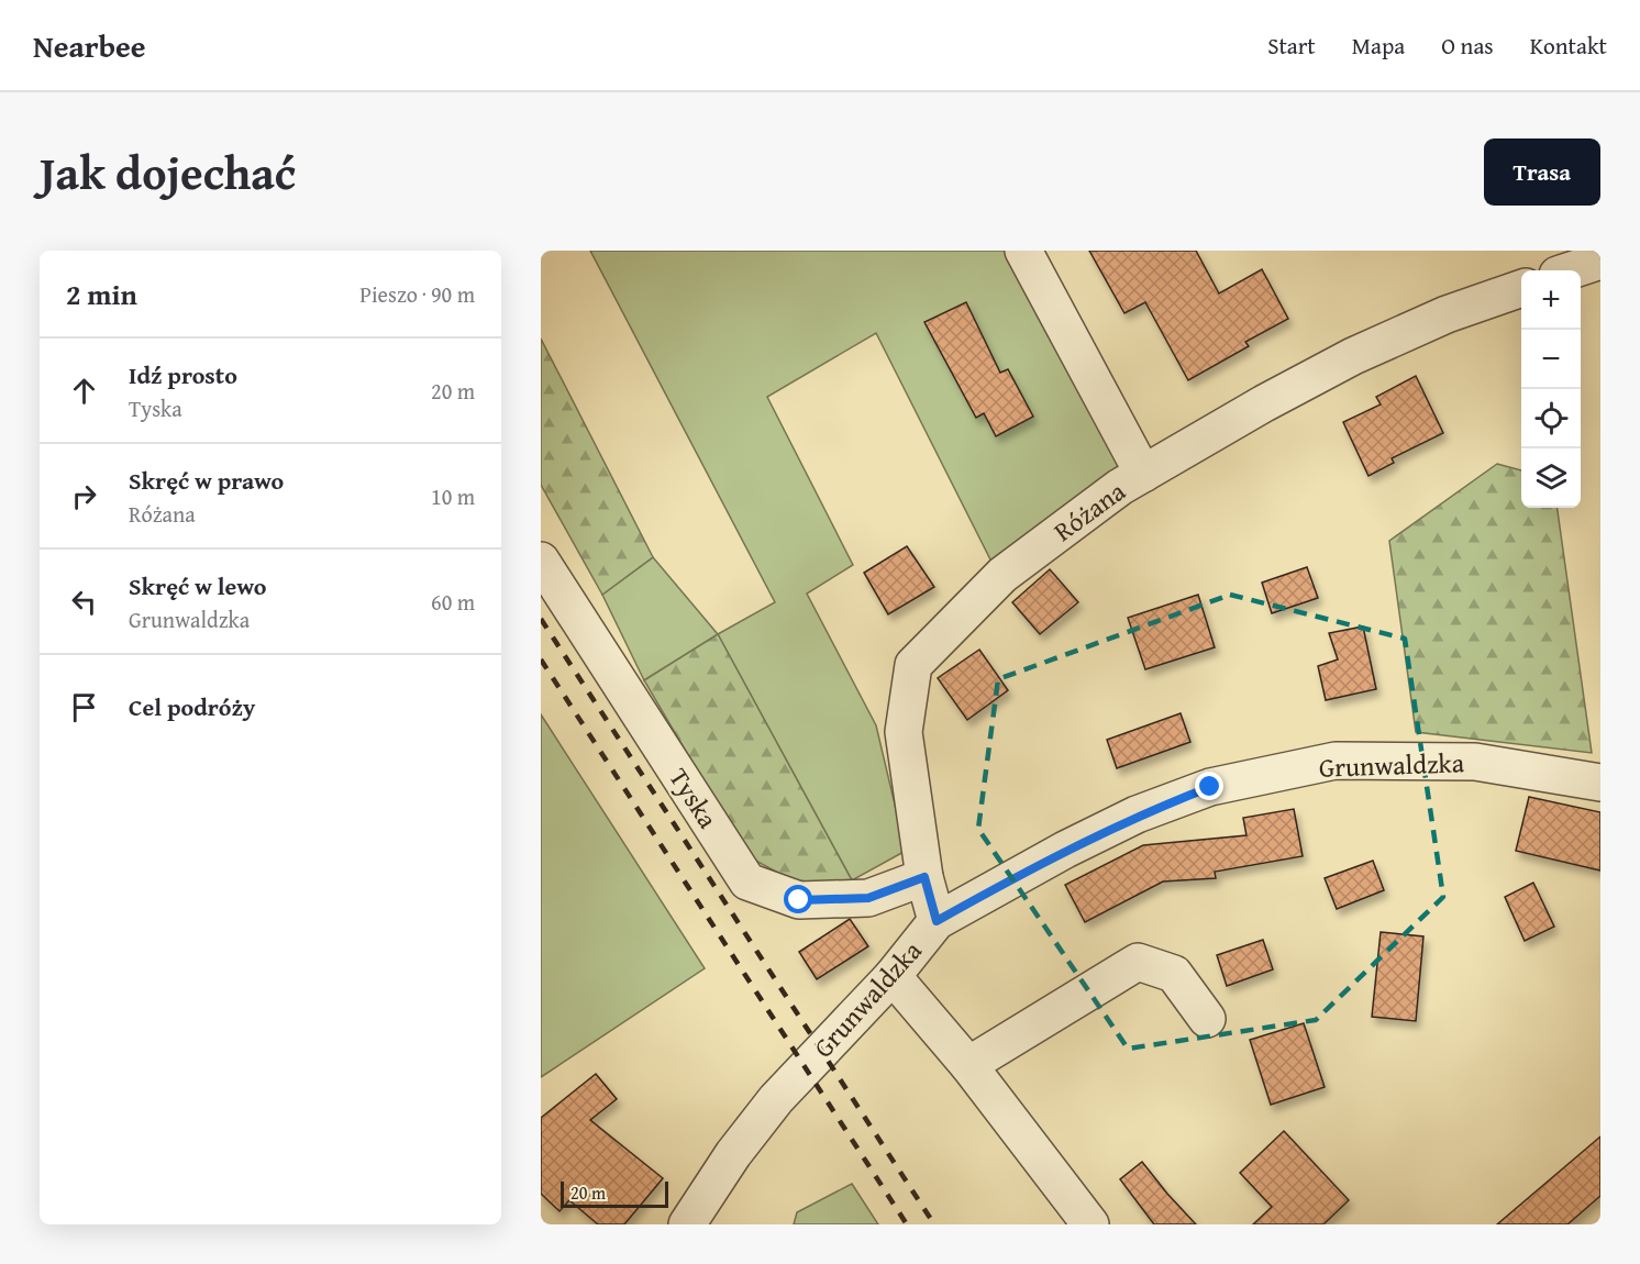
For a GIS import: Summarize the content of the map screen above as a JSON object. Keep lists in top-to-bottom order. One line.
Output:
{"streets":{"street":["Różana","Grunwaldzka","Tyska"]},"crossings":[["Różana","Grunwaldzka"],["Różana","Tyska"]],"scale_bar":"20 m","page":{"header":"Nearbee","nav":["Start","Mapa","O nas","Kontakt"],"title":"Jak dojechać","buttons":"Trasa","heading":["2 min","Pieszo · 90 m"],"map_buttons":["+","−"],"list":[["Idź prosto","Tyska","20 m"],["Skręć w prawo","Różana","10 m"],["Skręć w lewo","Grunwaldzka","60 m"],"Cel podróży"],"scale":"20 m"}}
